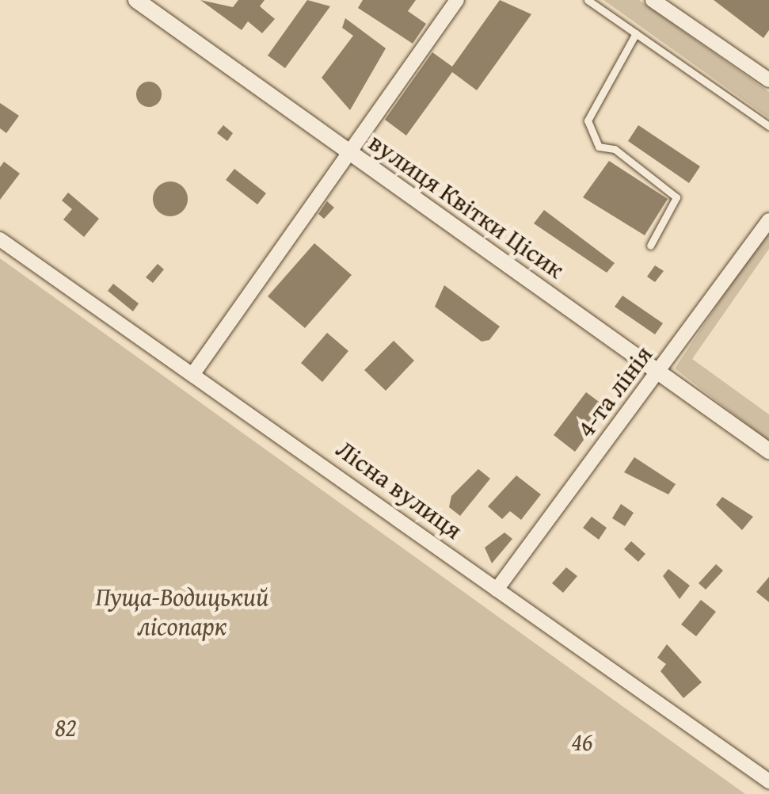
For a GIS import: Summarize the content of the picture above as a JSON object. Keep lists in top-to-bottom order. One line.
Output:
{"streets":{"street":["вулиця Квітки Цісик","4-та лінія","Лісна вулиця"]},"crossings":[["вулиця Квітки Цісик","4-та лінія"],["4-та лінія","Лісна вулиця"]],"parks":["Пуща-Водицький лісопарк","82","46"]}
